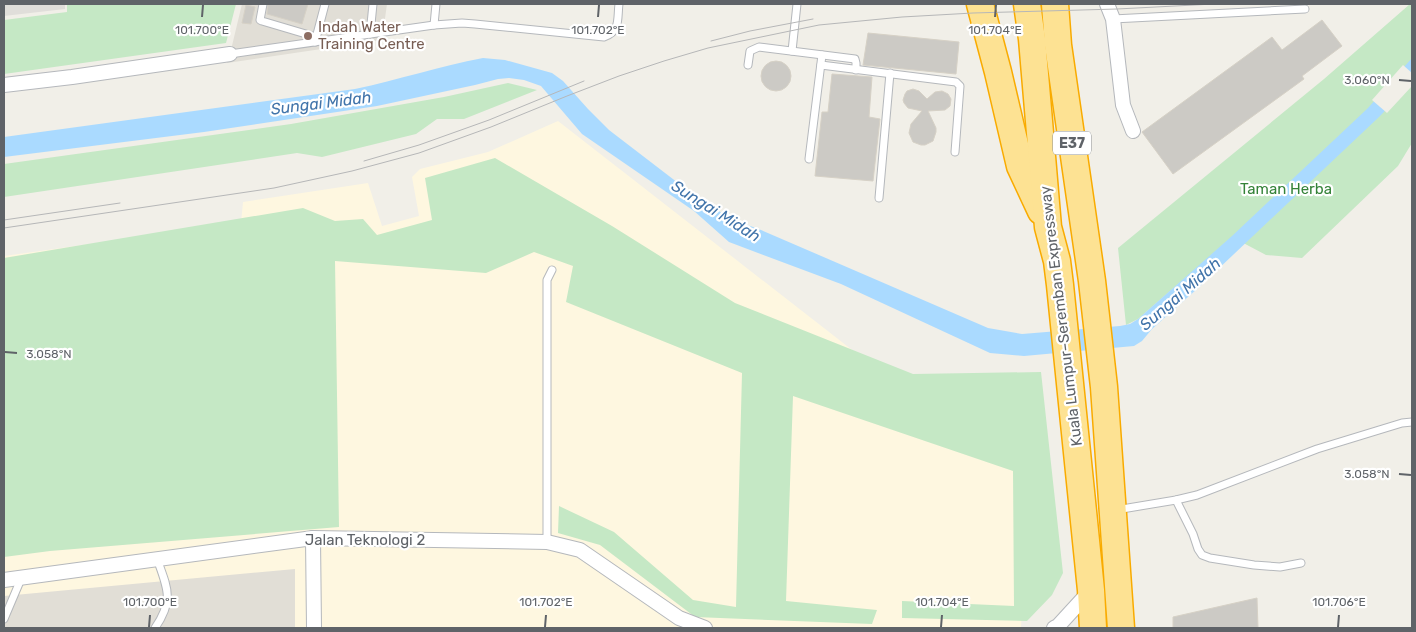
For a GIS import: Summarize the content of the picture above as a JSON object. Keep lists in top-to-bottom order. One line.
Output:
{"streets":{"highway":["E37","Kuala Lumpur–Seremban Expressway"],"street":["Jalan Teknologi 2"]},"water":["Sungai Midah"],"parks":["Taman Herba"],"places":["Indah Water Training Centre"],"coordinates":["101.700°E","101.702°E","101.704°E","3.060°N","3.058°N","101.706°E"]}
